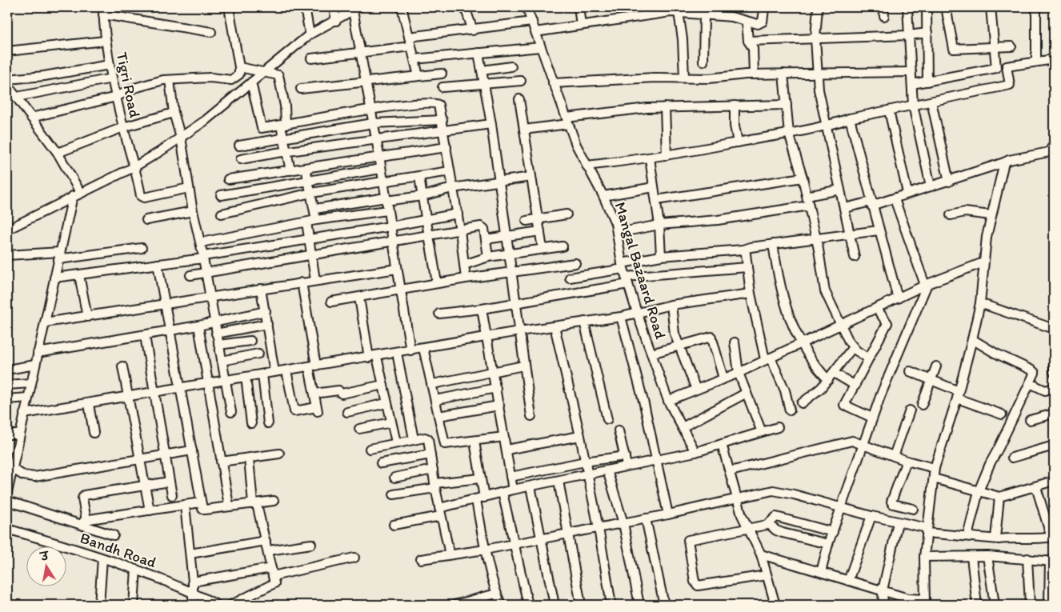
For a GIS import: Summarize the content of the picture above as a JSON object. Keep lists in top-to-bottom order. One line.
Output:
{"streets":{"street":["Tigri Road","Mangal Bazaard Road","Bandh Road"]},"north":"top"}
